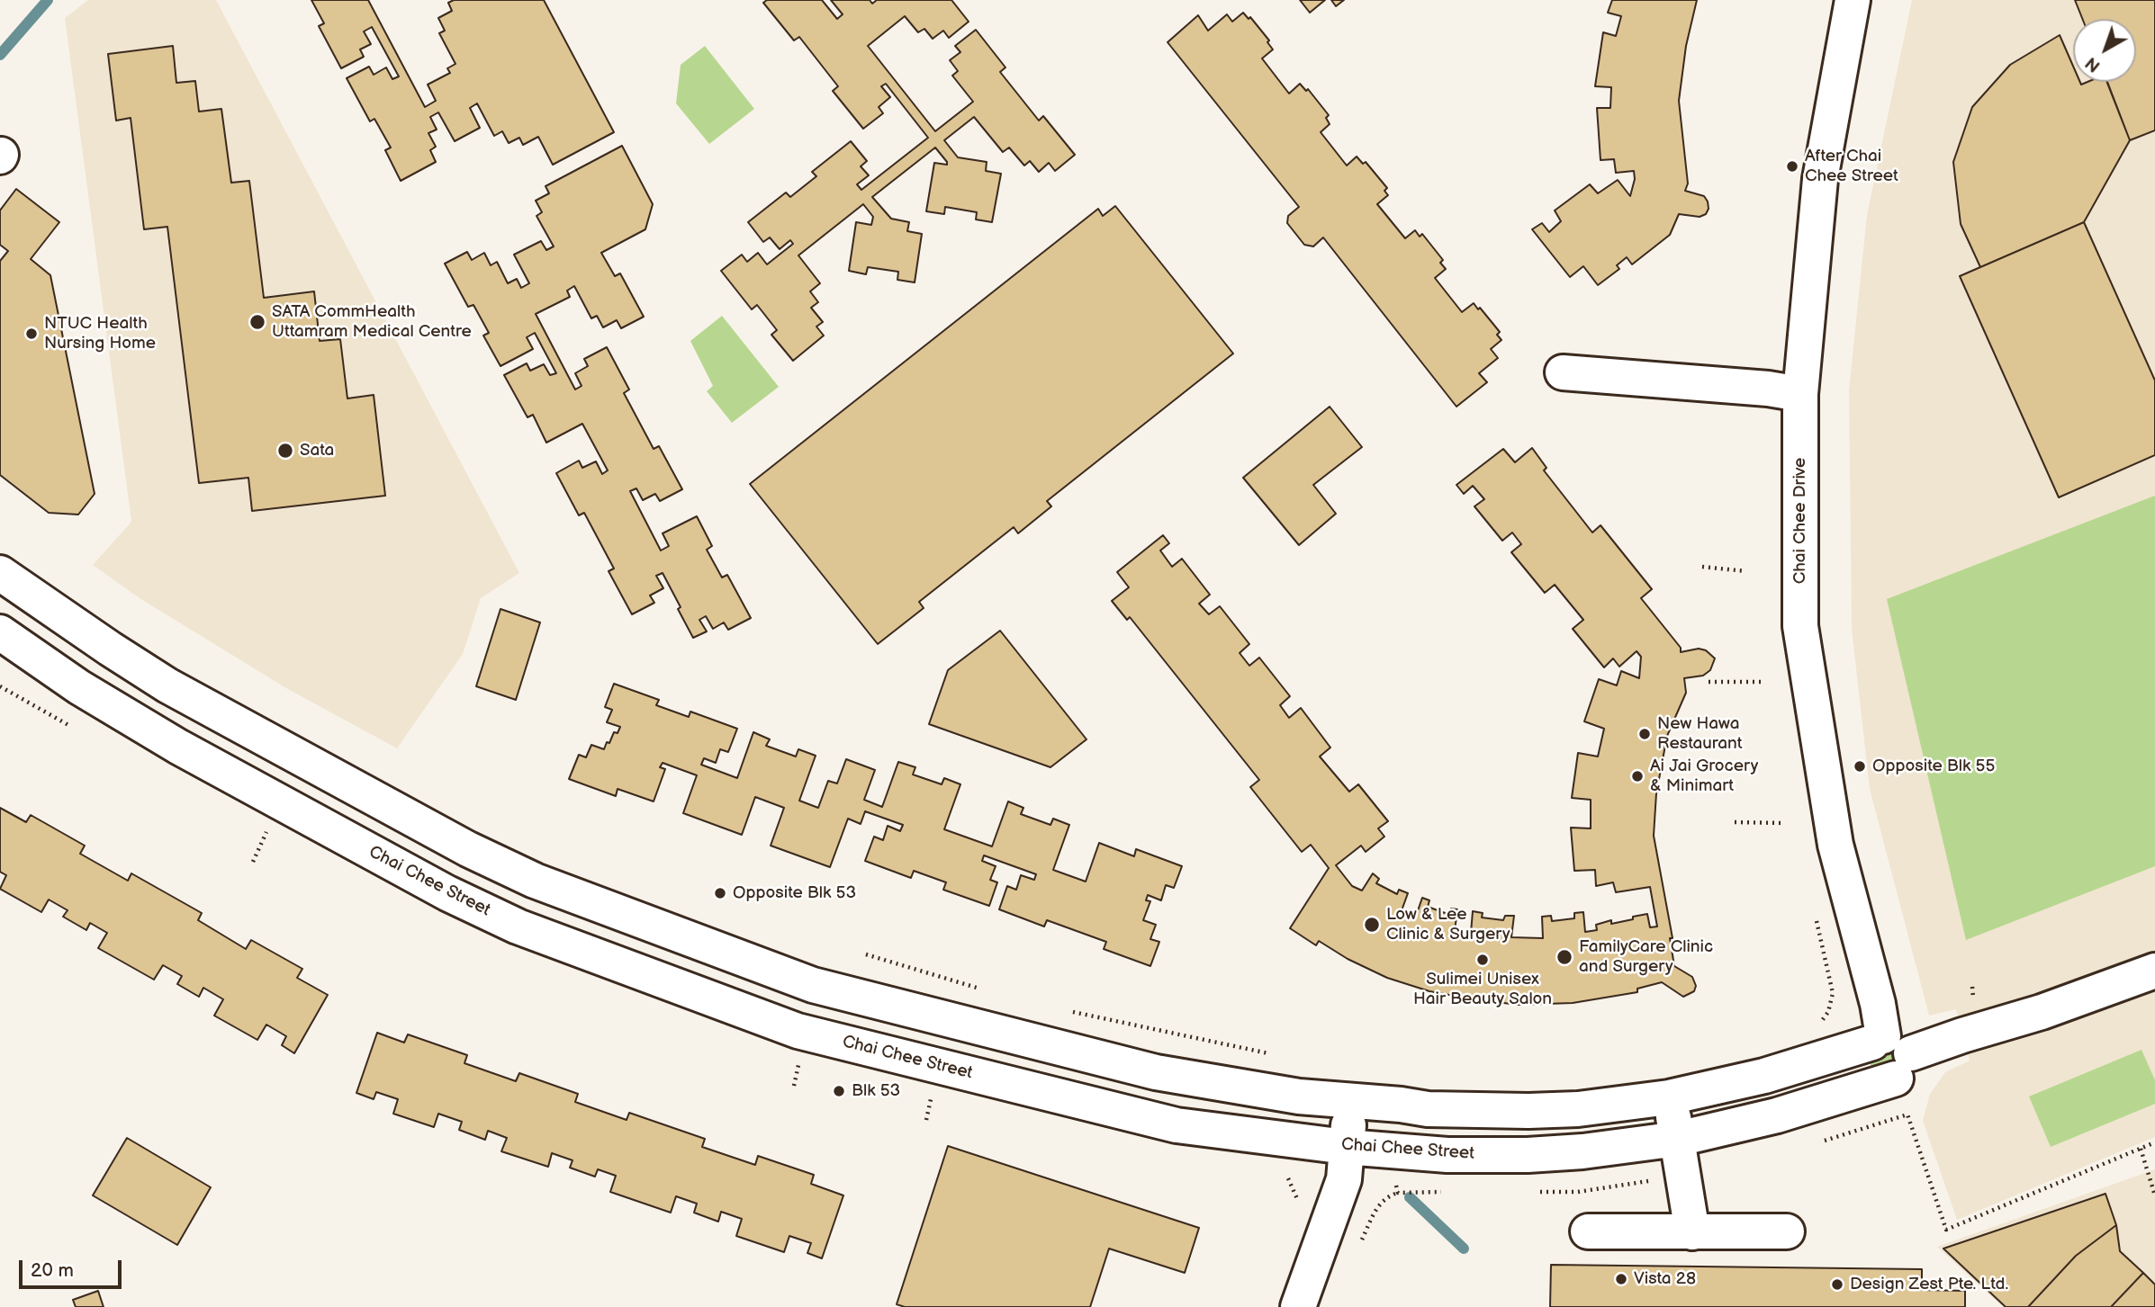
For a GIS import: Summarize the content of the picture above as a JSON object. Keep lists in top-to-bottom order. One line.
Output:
{"streets":{"street":["Chai Chee Drive","Chai Chee Street"]},"crossings":[["Chai Chee Drive","Chai Chee Street"]],"places":["After Chai Chee Street","SATA CommHealth Uttamram Medical Centre","NTUC Health Nursing Home","Sata","New Hawa Restaurant","Opposite Blk 55","Ai Jai Grocery & Minimart","Opposite Blk 53","Low & Lee Clinic & Surgery","FamilyCare Clinic and Surgery","Sulimei Unisex Hair Beauty Salon","Blk 53","Vista 28","Design Zest Pte. Ltd."],"scale_bar":"20 m","north":"bottom left"}
